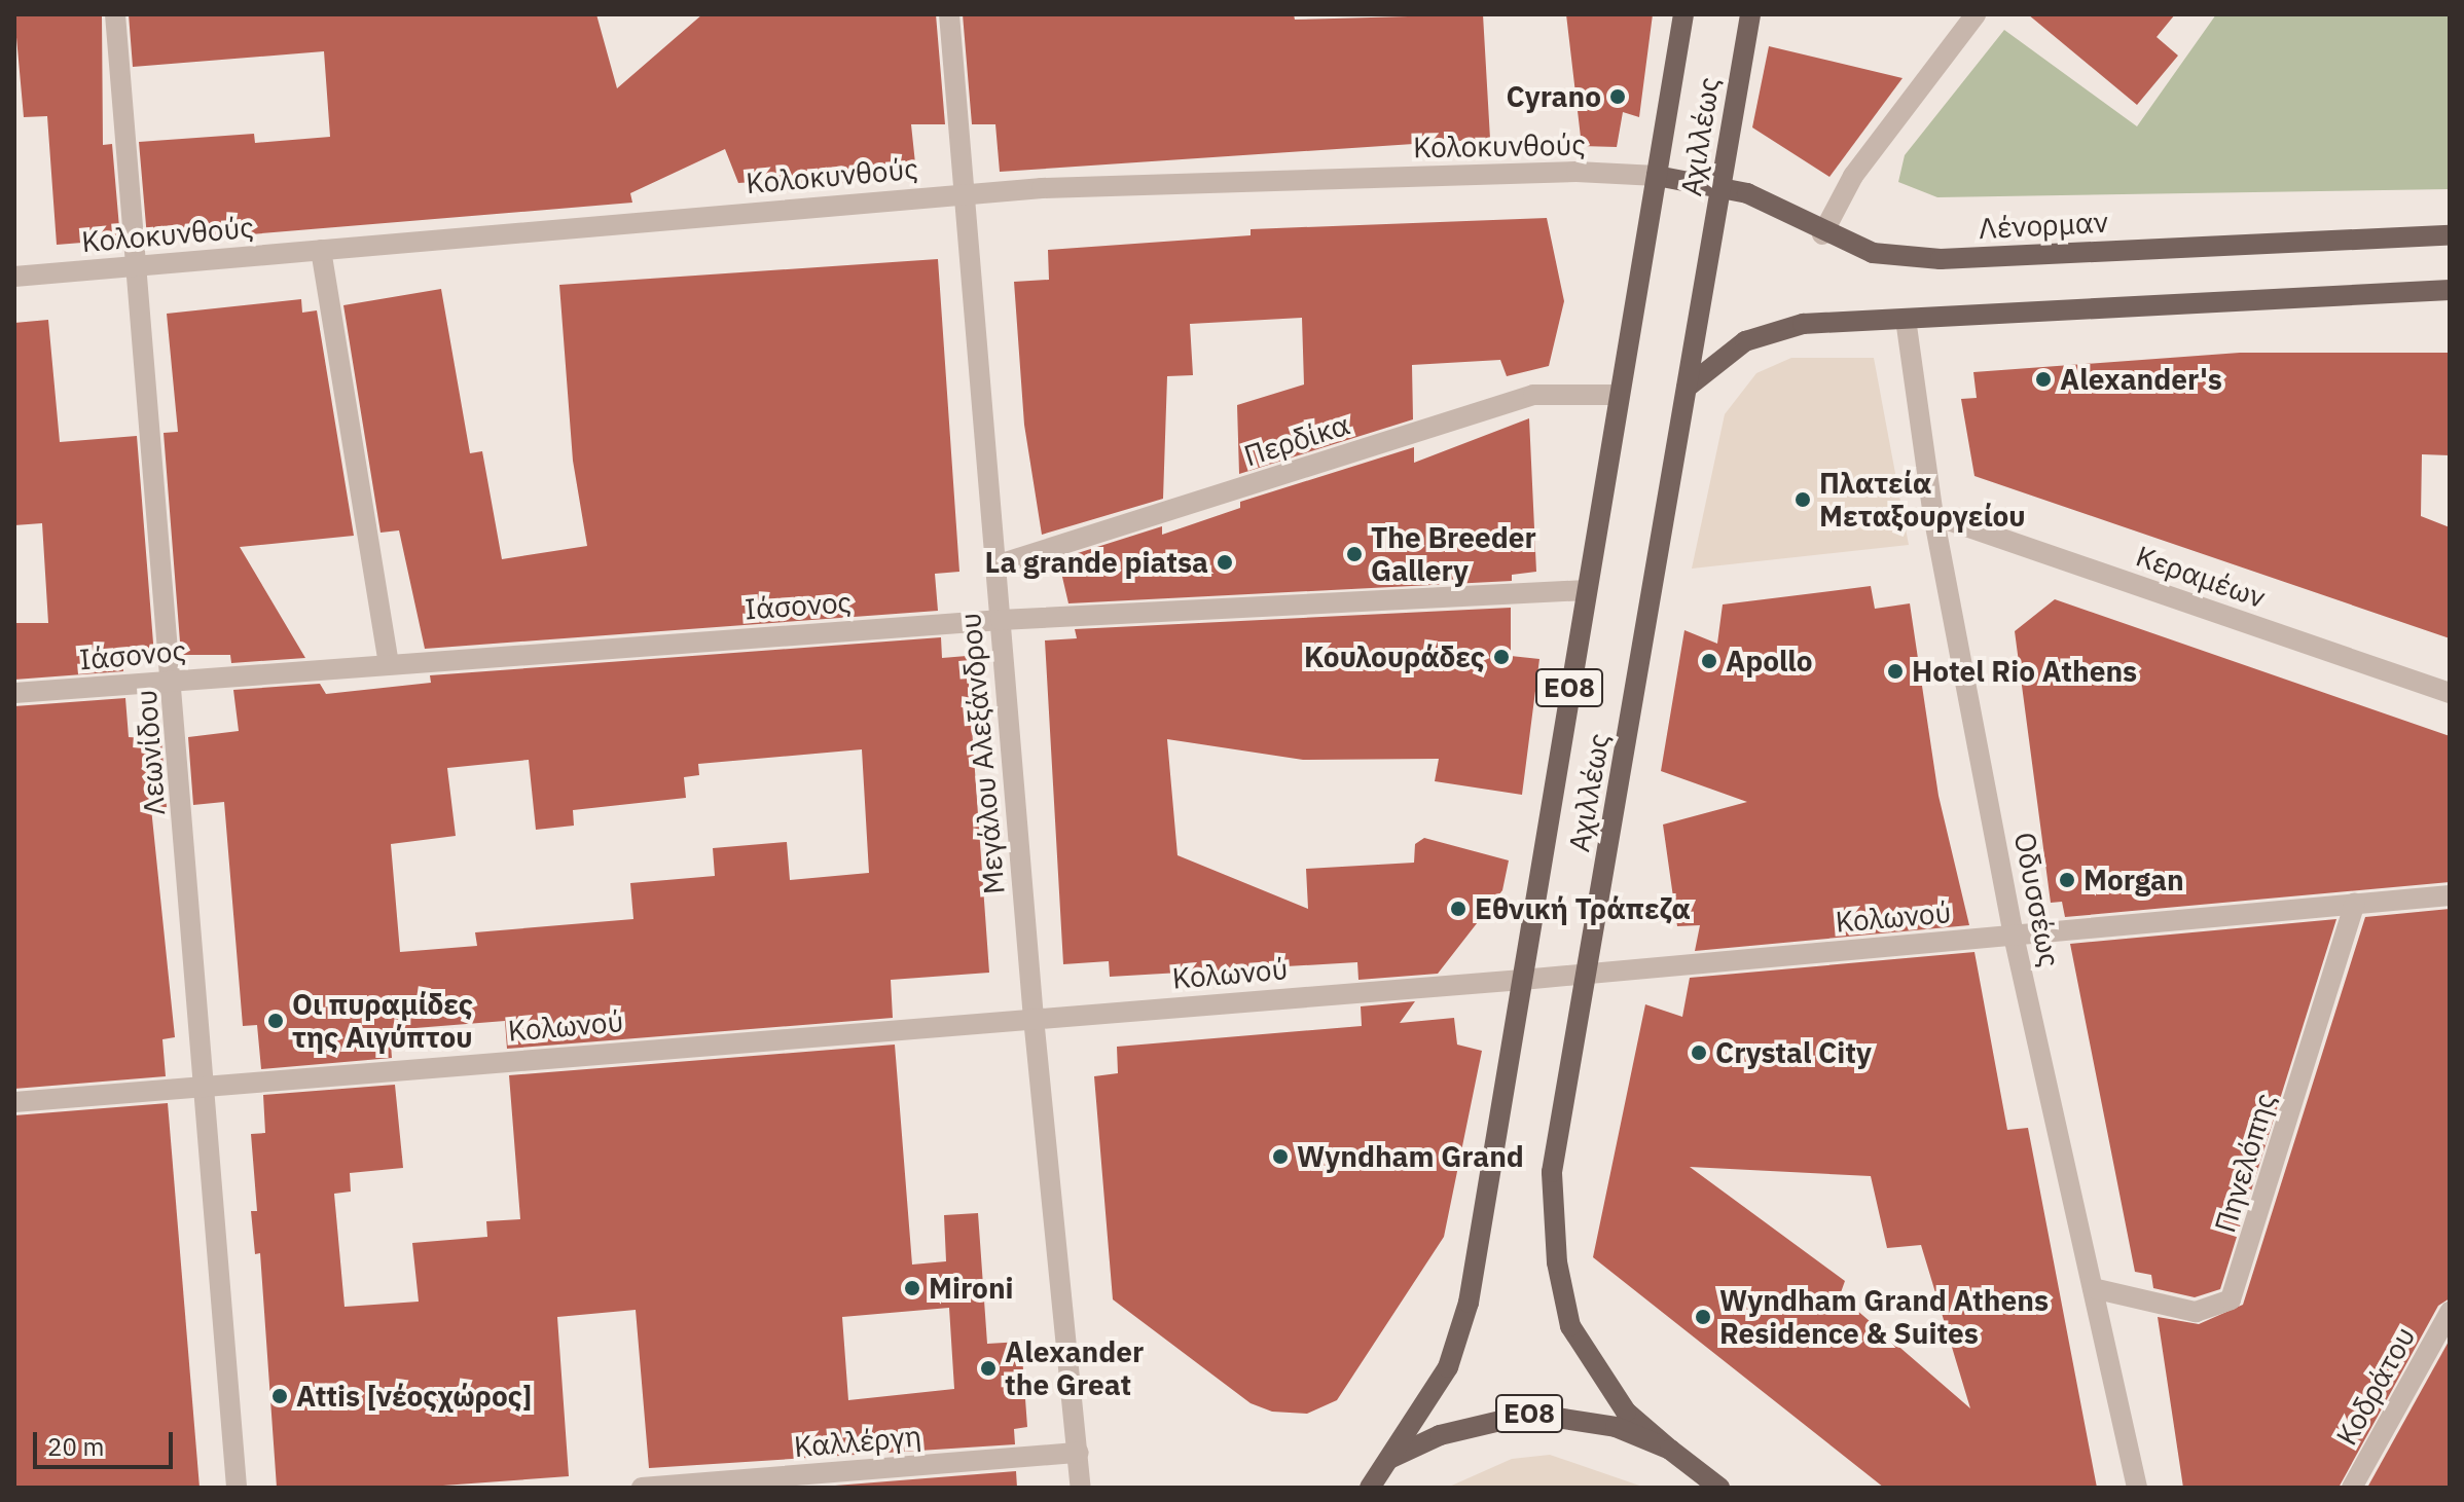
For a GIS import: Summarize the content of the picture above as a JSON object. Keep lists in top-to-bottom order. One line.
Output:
{"streets":{"main road":["Αχιλλέως","Λένορμαν","ΕΟ8"],"street":["Κολοκυνθούς","Περδίκα","Κεραμέων","Ιάσονος","Λεωνίδου","Μεγάλου Αλεξάνδρου","Οδυσσέως","Κολωνού","Πηνελόπης","Κοδράτου","Καλλέργη"]},"crossings":[["Αχιλλέως","Κολοκυνθούς"],["Αχιλλέως","Λένορμαν"],["Αχιλλέως","Περδίκα"],["Αχιλλέως","Ιάσονος"],["Αχιλλέως","ΕΟ8"],["Αχιλλέως","Κολωνού"],["Κολοκυνθούς","Λένορμαν"],["Κολοκυνθούς","Λεωνίδου"],["Κολοκυνθούς","Μεγάλου Αλεξάνδρου"],["Περδίκα","Μεγάλου Αλεξάνδρου"],["Κεραμέων","Οδυσσέως"],["Ιάσονος","Λεωνίδου"],["Ιάσονος","Μεγάλου Αλεξάνδρου"],["Λεωνίδου","Κολωνού"],["Μεγάλου Αλεξάνδρου","Κολωνού"],["Μεγάλου Αλεξάνδρου","Καλλέργη"],["Οδυσσέως","Κολωνού"],["Οδυσσέως","Πηνελόπης"],["Κολωνού","Πηνελόπης"]],"places":["Cyrano","Alexander's","Πλατεία Μεταξουργείου","The Breeder Gallery","La grande piatsa","Κουλουράδες","Apollo","Hotel Rio Athens","Morgan","Εθνική Τράπεζα","Οι πυραμίδες της Αιγύπτου","Crystal City","Wyndham Grand","Mironi","Wyndham Grand Athens Residence & Suites","Alexander the Great","Attis [νέοςχώρος]"],"scale_bar":"20 m"}
